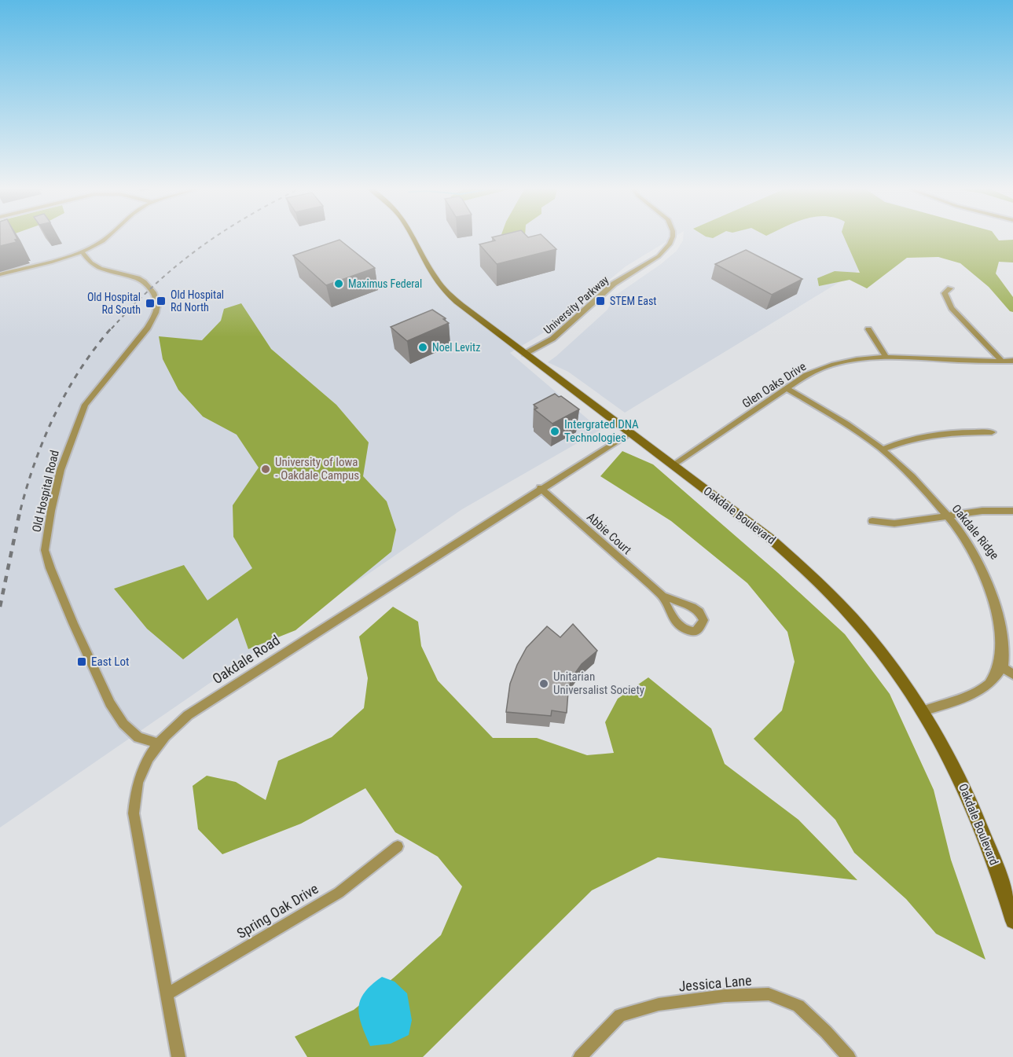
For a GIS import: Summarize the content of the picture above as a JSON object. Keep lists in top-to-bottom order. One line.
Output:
{"streets":{"main road":["Oakdale Boulevard"],"street":["University Parkway","Glen Oaks Drive","Old Hospital Road","Oakdale Ridge","Abbie Court","Oakdale Road","Spring Oak Drive","Jessica Lane"]},"crossings":[["University Parkway","Oakdale Boulevard"],["Glen Oaks Drive","Oakdale Boulevard"],["Glen Oaks Drive","Oakdale Ridge"],["Old Hospital Road","Oakdale Road"],["Oakdale Boulevard","Oakdale Ridge"],["Oakdale Boulevard","Oakdale Road"],["Abbie Court","Oakdale Road"],["Oakdale Road","Spring Oak Drive"]],"places":{"other":["Maximus Federal","Noel Levitz","Intergrated DNA Technologies","University of Iowa - Oakdale Campus","Unitarian Universalist Society"],"transit":["Old Hospital Rd North","STEM East","Old Hospital Rd South","East Lot"]}}
